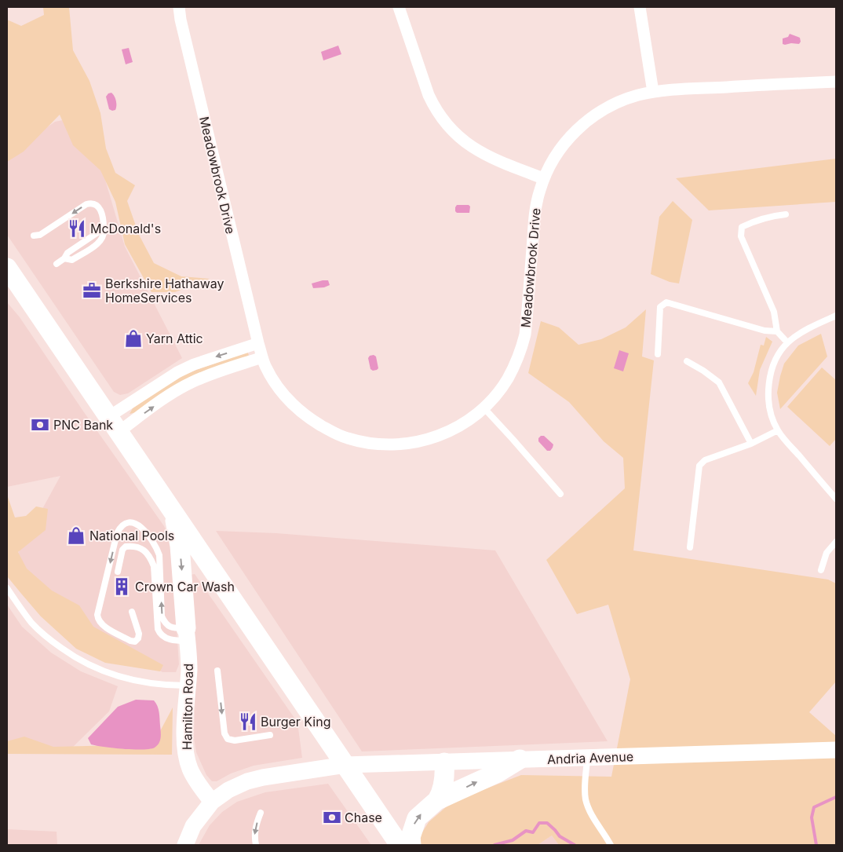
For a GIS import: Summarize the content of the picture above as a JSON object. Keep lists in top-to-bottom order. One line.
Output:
{"streets":{"street":["Meadowbrook Drive","Hamilton Road","Andria Avenue"]},"places":{"restaurant":["McDonald's","Burger King"],"office":["Berkshire Hathaway HomeServices"],"shop":["Yarn Attic","National Pools"],"bank":["PNC Bank","Chase"],"building":["Crown Car Wash"]}}
